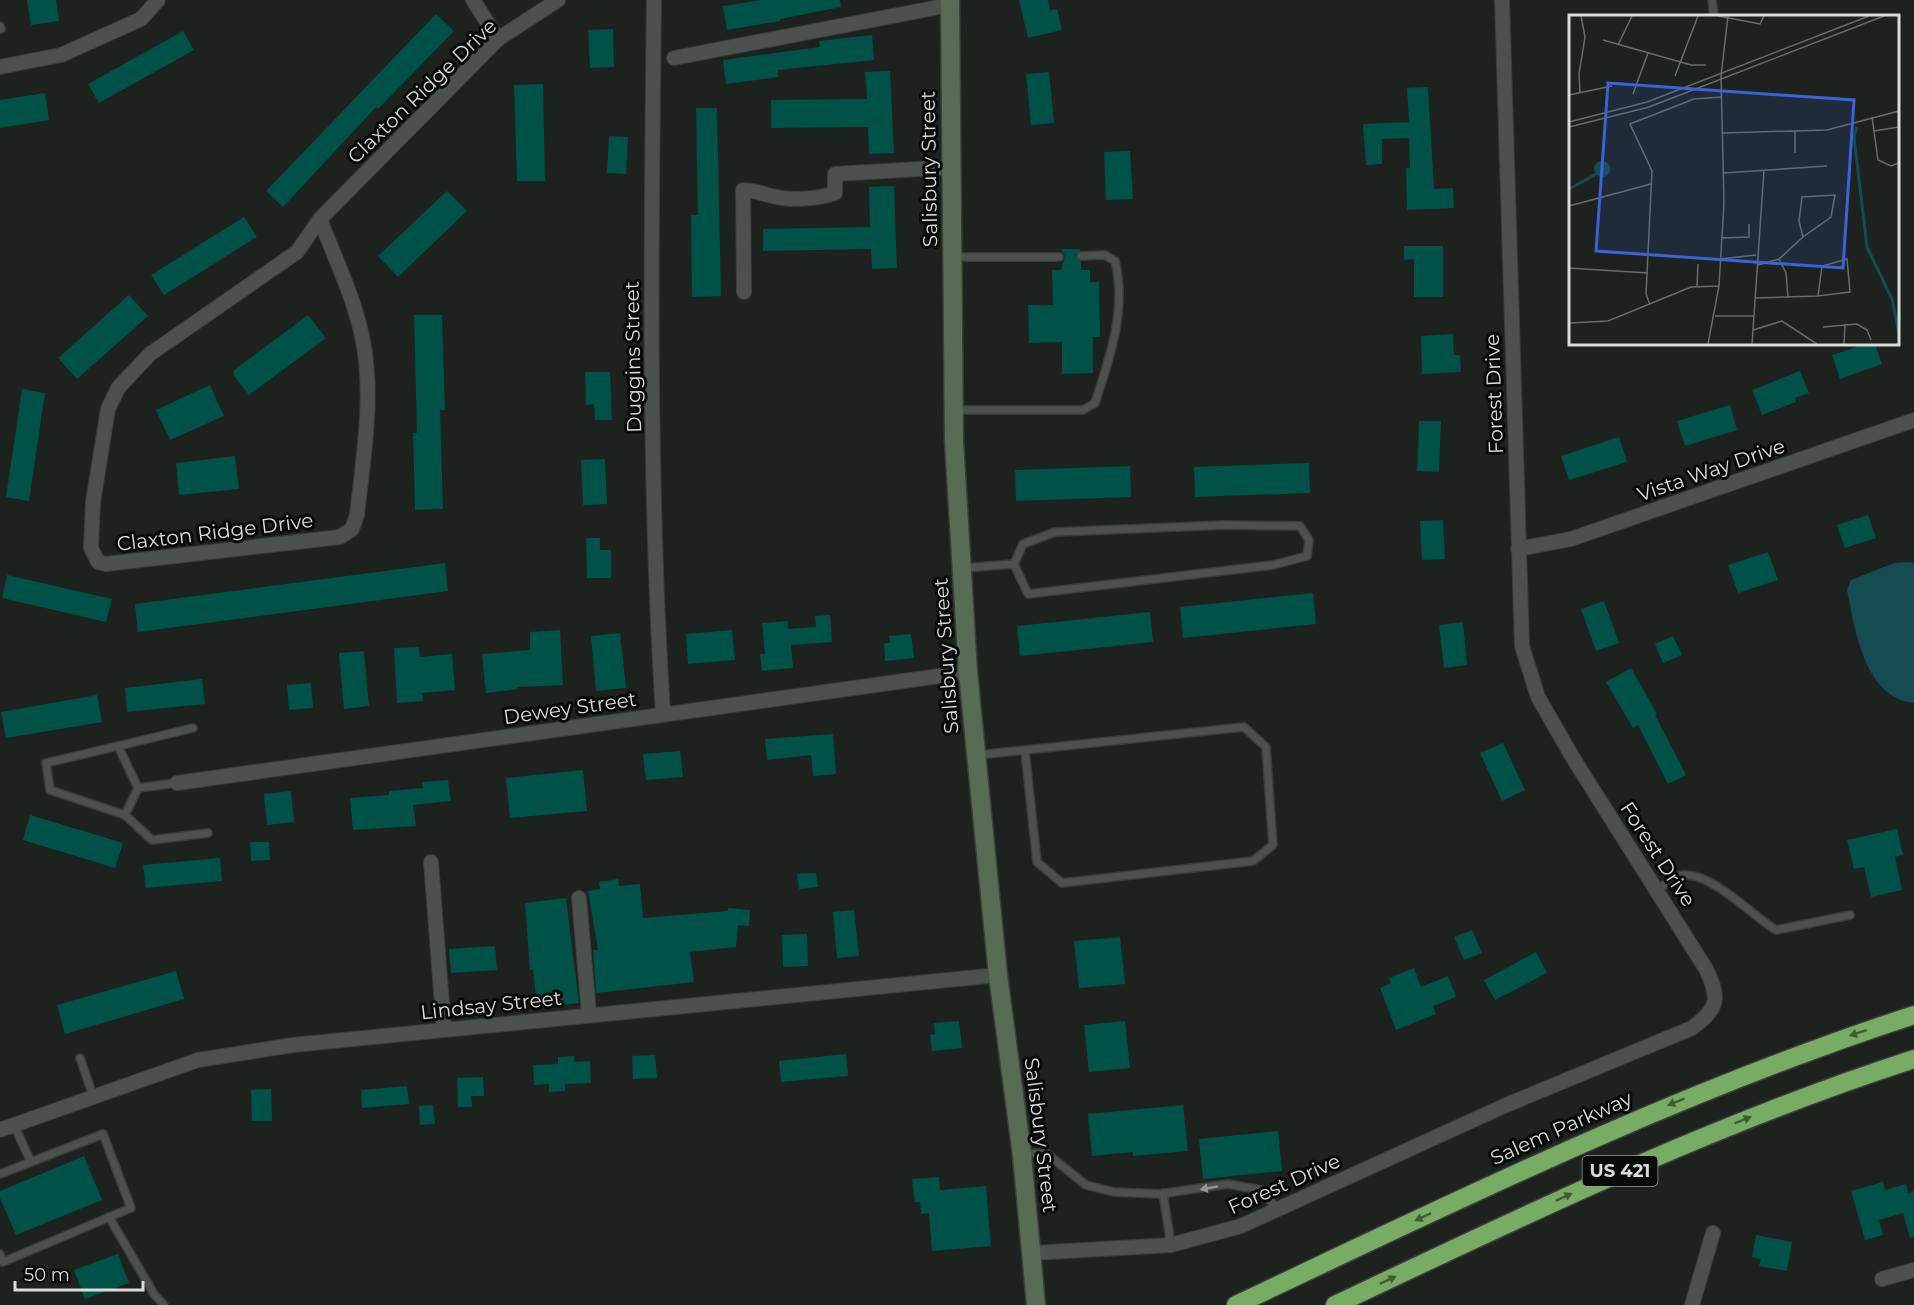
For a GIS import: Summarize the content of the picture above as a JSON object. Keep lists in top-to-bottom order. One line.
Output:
{"streets":{"highway":["Salem Parkway","US 421"],"main road":["Salisbury Street"],"street":["Claxton Ridge Drive","Duggins Street","Forest Drive","Vista Way Drive","Dewey Street","Lindsay Street"]},"crossings":[["Salisbury Street","Forest Drive"],["Salisbury Street","Dewey Street"],["Salisbury Street","Lindsay Street"],["Duggins Street","Dewey Street"],["Forest Drive","Vista Way Drive"]],"scale_bar":"50 m"}
